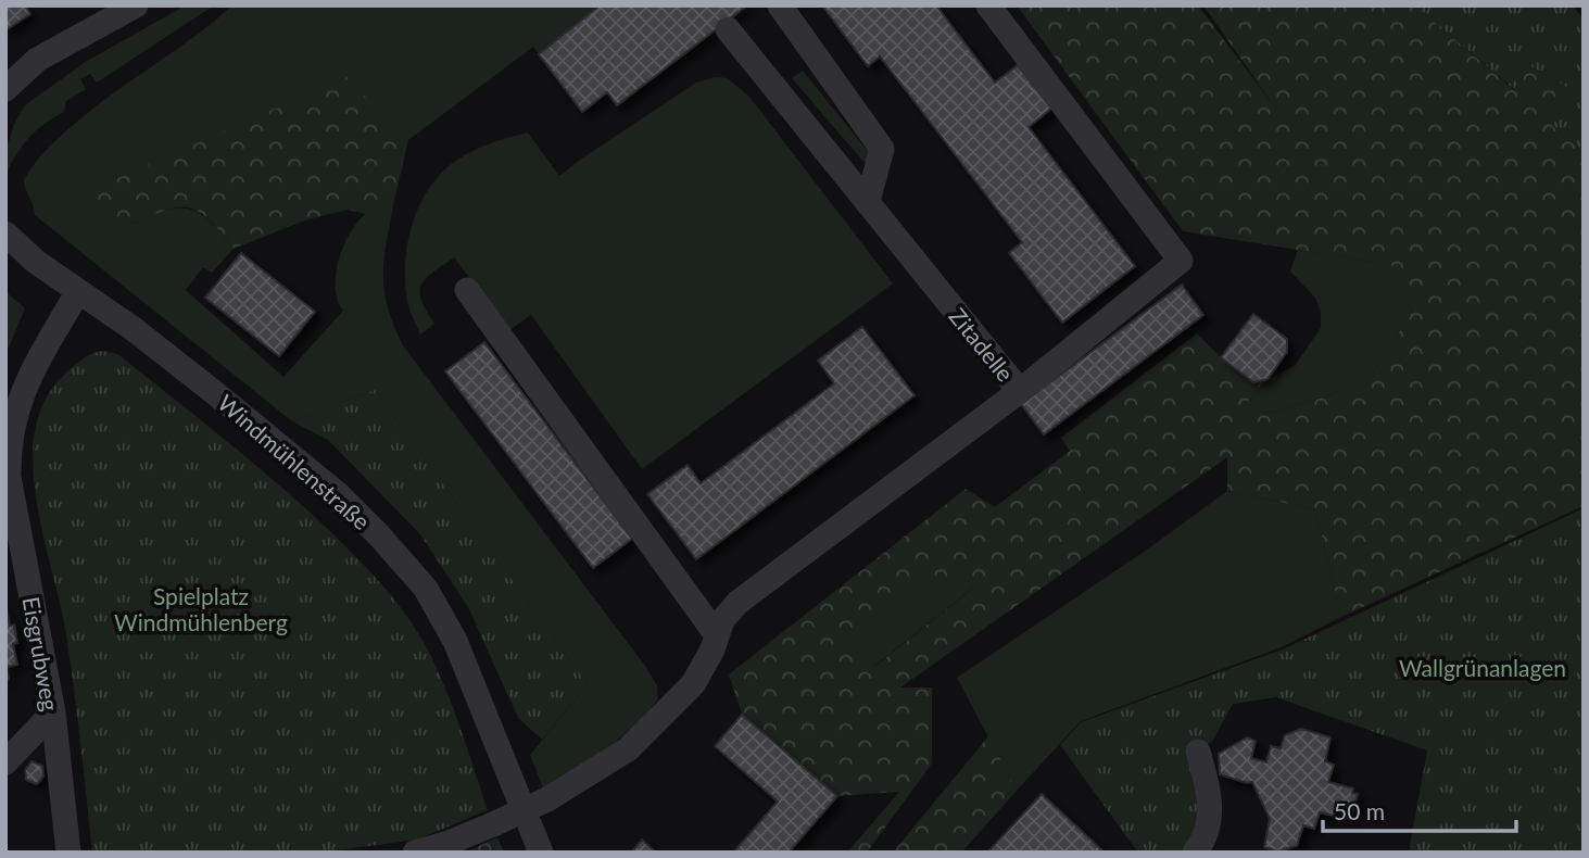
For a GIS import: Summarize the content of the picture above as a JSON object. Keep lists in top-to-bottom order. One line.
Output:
{"streets":{"street":["Zitadelle","Windmühlenstraße","Eisgrubweg"]},"crossings":[["Windmühlenstraße","Eisgrubweg"]],"parks":["Spielplatz Windmühlenberg","Wallgrünanlagen"],"scale_bar":"50 m"}
